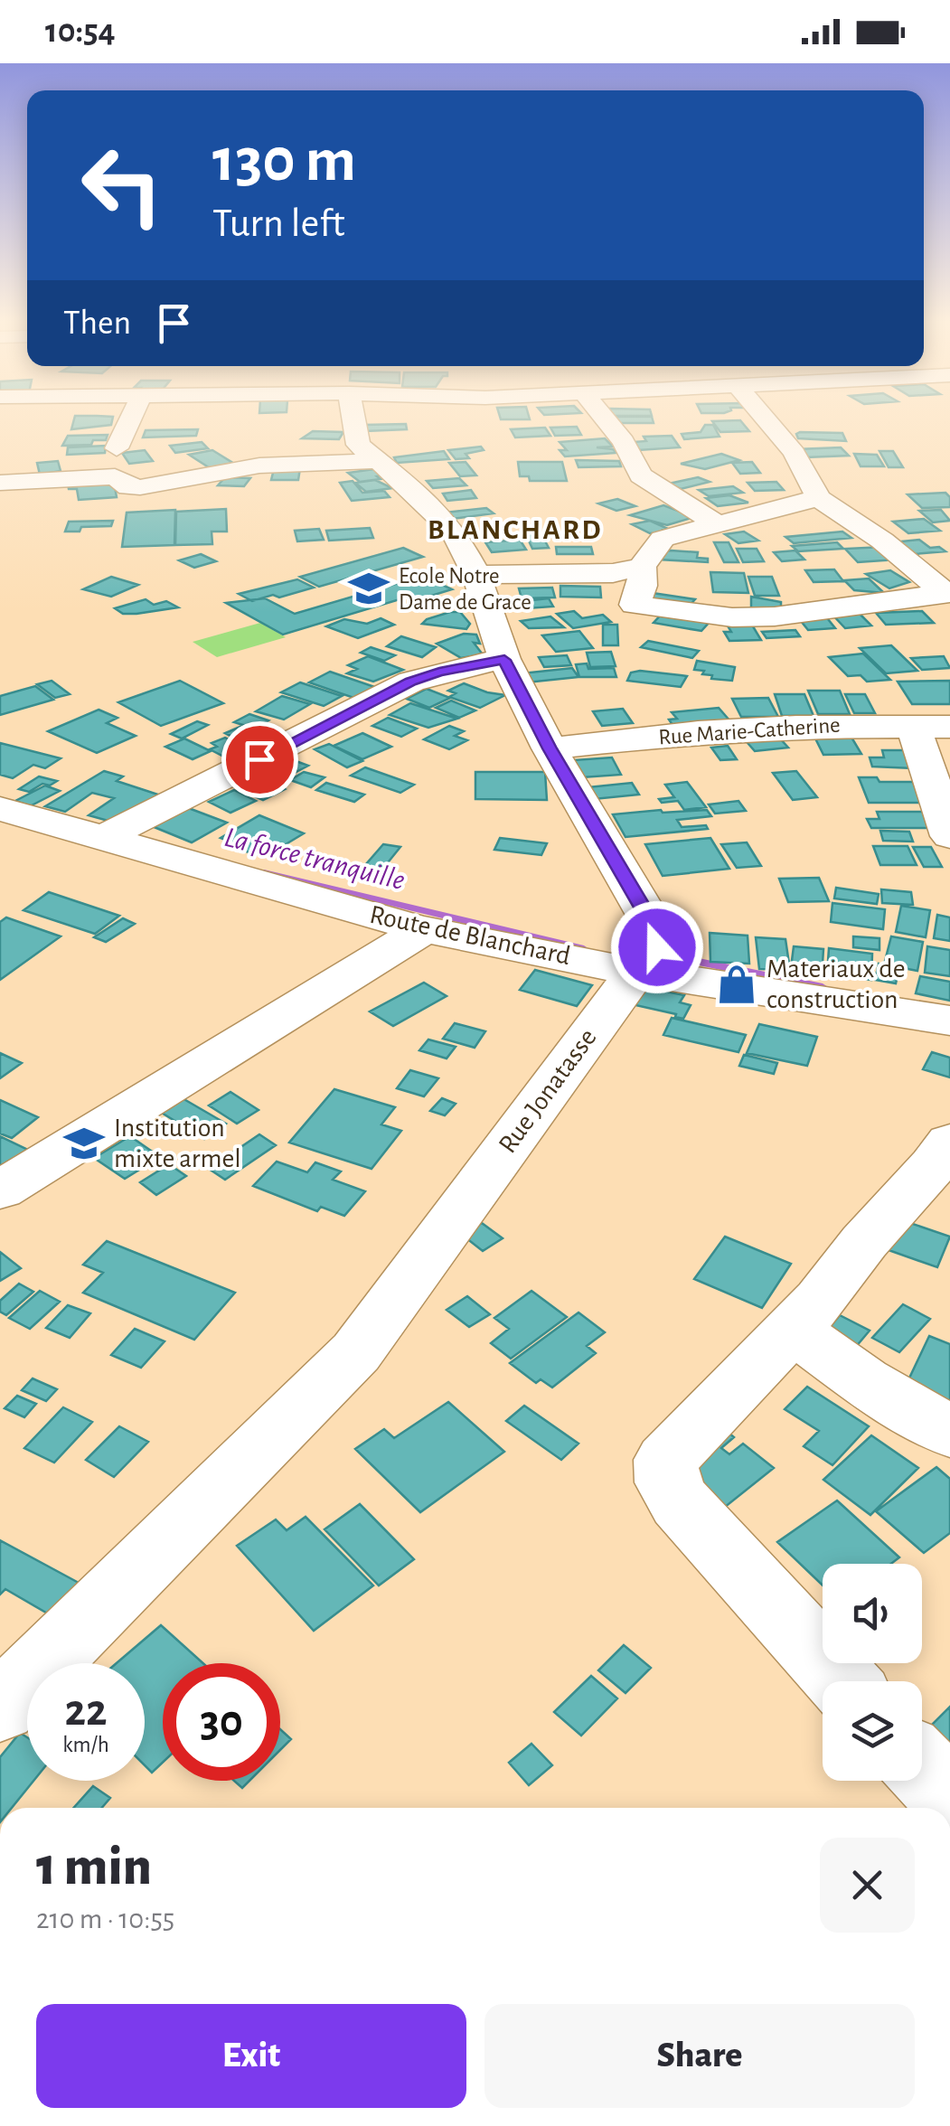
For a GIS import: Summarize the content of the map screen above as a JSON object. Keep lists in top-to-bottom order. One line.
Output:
{"streets":{"street":["Rue Marie-Catherine","Route de Blanchard","Rue Jonatasse"]},"crossings":[["Rue Marie-Catherine","Rue Jonatasse"],["Route de Blanchard","Rue Jonatasse"]],"districts":["BLANCHARD"],"water":["La force tranquille"],"places":{"school or university":["Ecole Notre Dame de Grace","Institution mixte armel"],"shop":["Materiaux de construction"]},"page":{"status":"10:54","turn":["130 m","Turn left"],"then":"Then","speed":"22 km/h","limit":"30","heading":["1 min","210 m · 10:55"],"buttons":["Exit","Share"]}}
